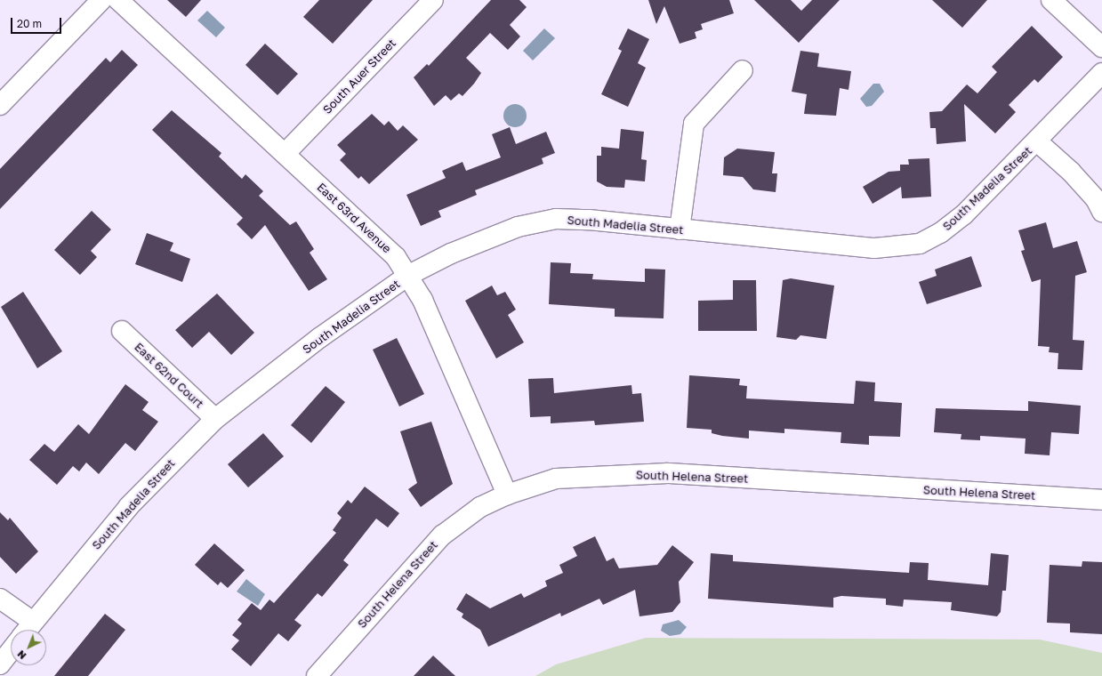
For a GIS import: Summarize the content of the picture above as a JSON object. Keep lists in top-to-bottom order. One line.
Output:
{"streets":{"street":["South Auer Street","South Madelia Street","East 63rd Avenue","East 62nd Court","South Helena Street"]},"crossings":[["South Auer Street","East 63rd Avenue"],["South Madelia Street","East 63rd Avenue"],["South Madelia Street","East 62nd Court"],["East 63rd Avenue","South Helena Street"]],"scale_bar":"20 m","north":"bottom left"}
